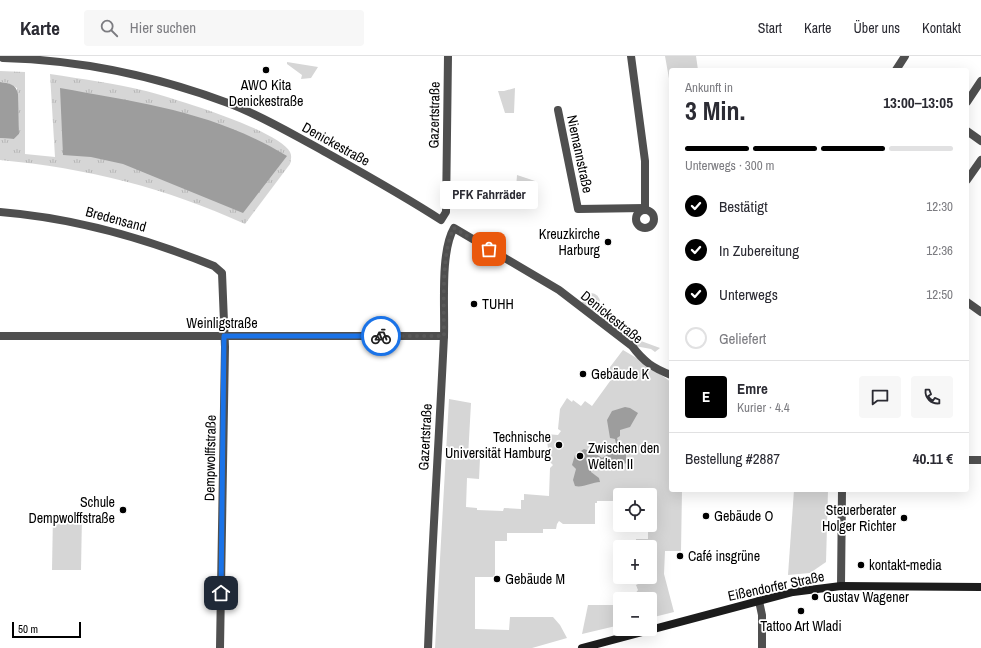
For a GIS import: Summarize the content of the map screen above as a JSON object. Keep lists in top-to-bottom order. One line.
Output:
{"streets":{"main road":["Eißendorfer Straße"],"street":["Gazertstraße","Denickestraße","Niemannstraße","Bredensand","Weinligstraße","Dempwolffstraße"]},"crossings":[["Gazertstraße","Denickestraße"],["Gazertstraße","Weinligstraße"],["Bredensand","Dempwolffstraße"],["Weinligstraße","Dempwolffstraße"]],"places":["AWO Kita Denickestraße","Kreuzkirche Harburg","PFK Fahrräder","TUHH","Gebäude K","Technische Universität Hamburg","Zwischen den Welten II","Schule Dempwolffstraße","Gebäude O","Steuerberater Holger Richter","Café insgrüne","kontakt-media","Gebäude M","Gustav Wagener","Tattoo Art Wladi"],"scale_bar":"50 m","page":{"header":"Karte","search":"Hier suchen","nav":["Start","Karte","Über uns","Kontakt"],"heading":["3 Min.","Ankunft in","13:00–13:05"],"panel":["Emre","Kurier · 4.4","Bestellung #2887","40.11 €"],"bar":"Unterwegs · 300 m","bubble":"PFK Fahrräder","list":[["Bestätigt","12:30"],["In Zubereitung","12:36"],["Unterwegs","12:50"],"Geliefert"],"round":"E","map_buttons":["+","−"],"scale":"50 m"}}
